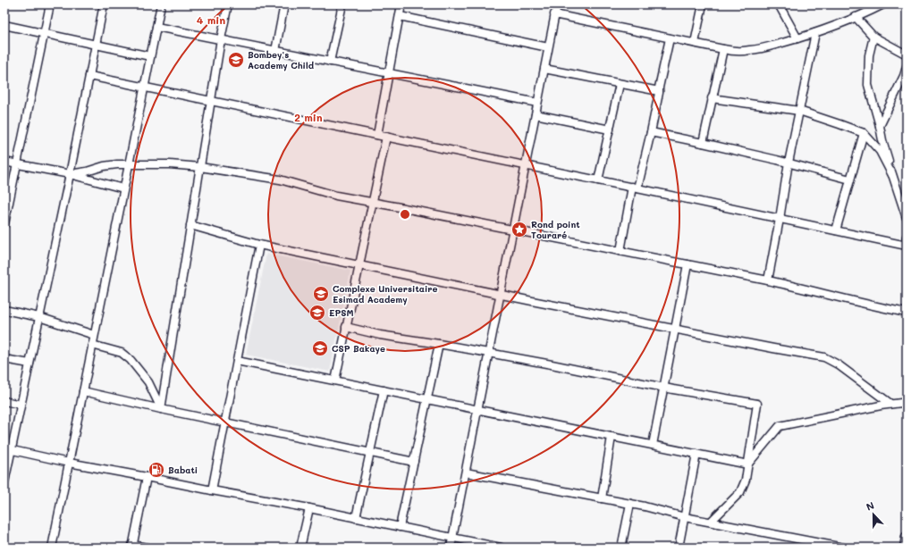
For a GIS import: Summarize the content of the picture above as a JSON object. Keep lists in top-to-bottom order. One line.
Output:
{"places":{"school or university":["Bombey's Academy Child","Complexe Universitaire Esimad Academy","EPSM","CSP Bakaye"],"place":["Rond point Touraré"],"fuel station":["Babati"]},"north":"top","rings":["4 min","2 min"]}
